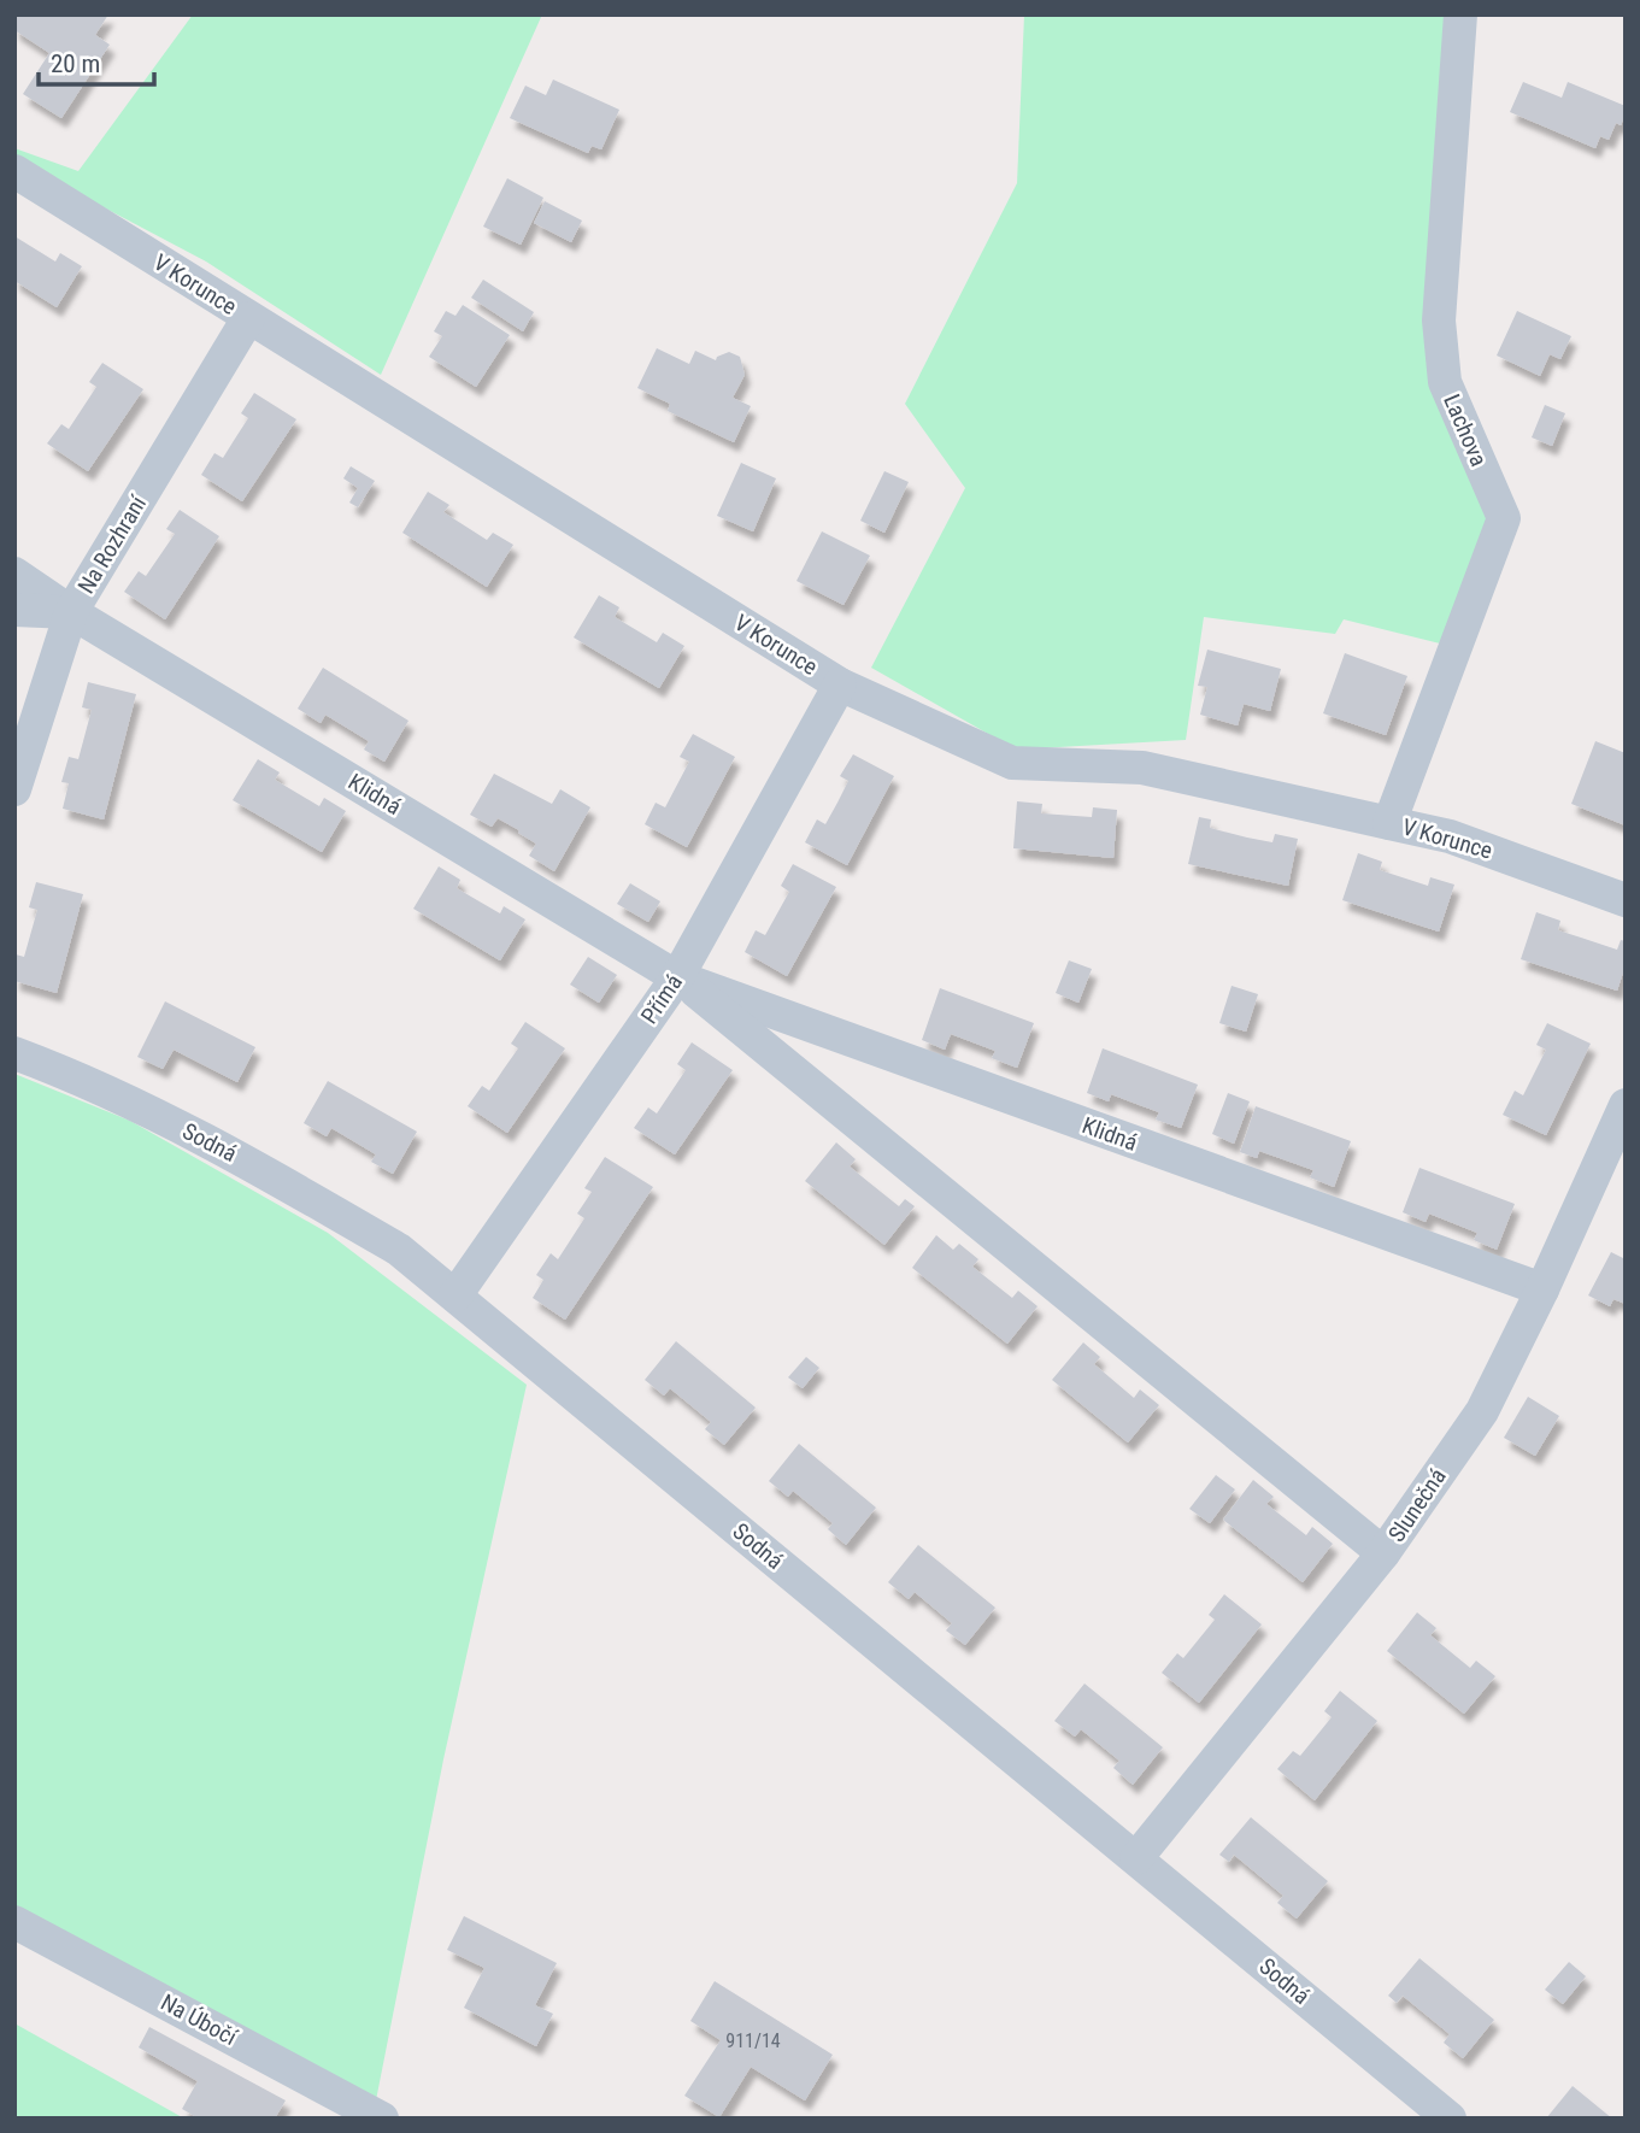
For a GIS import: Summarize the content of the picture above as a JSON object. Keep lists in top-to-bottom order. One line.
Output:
{"streets":{"street":["V Korunce","Lachova","Na Rozhraní","Klidná","Přímá","Sodná","Slunečná","Na Úbočí"]},"crossings":[["V Korunce","Lachova"],["V Korunce","Na Rozhraní"],["V Korunce","Přímá"],["Na Rozhraní","Klidná"],["Klidná","Přímá"],["Klidná","Slunečná"],["Přímá","Sodná"],["Sodná","Slunečná"]],"house_numbers":["911/14"],"scale_bar":"20 m"}
